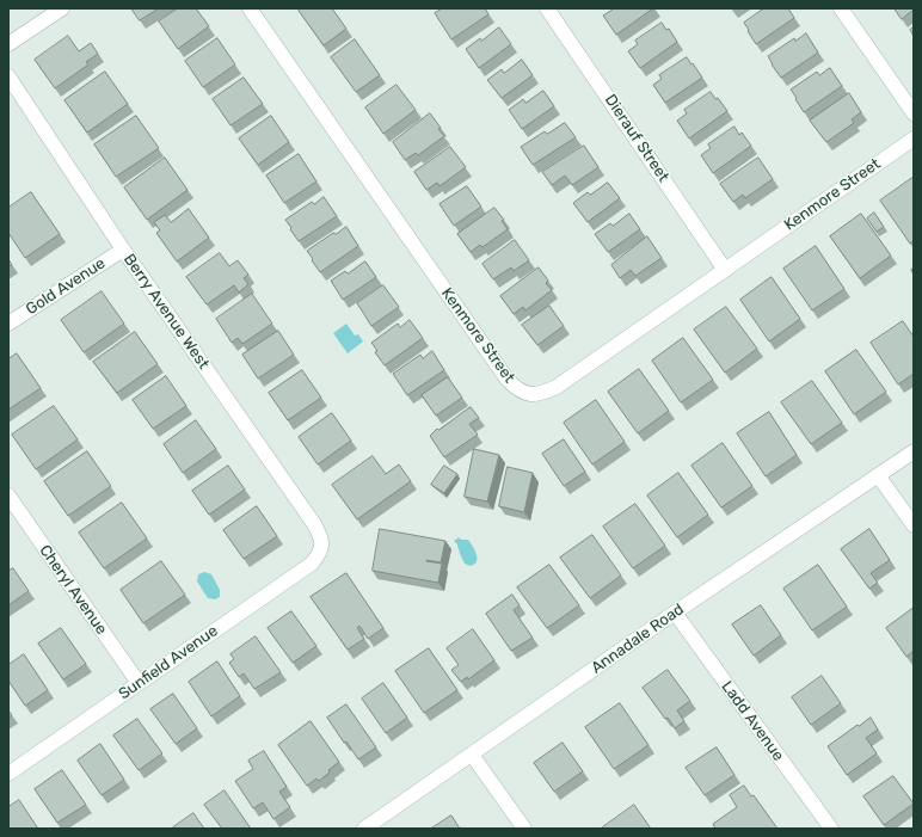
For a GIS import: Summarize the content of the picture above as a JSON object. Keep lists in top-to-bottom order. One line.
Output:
{"streets":{"street":["Dierauf Street","Kenmore Street","Gold Avenue","Berry Avenue West","Cheryl Avenue","Annadale Road","Sunfield Avenue","Ladd Avenue"]},"crossings":[["Dierauf Street","Kenmore Street"],["Gold Avenue","Berry Avenue West"],["Berry Avenue West","Sunfield Avenue"],["Cheryl Avenue","Sunfield Avenue"],["Annadale Road","Ladd Avenue"]]}
